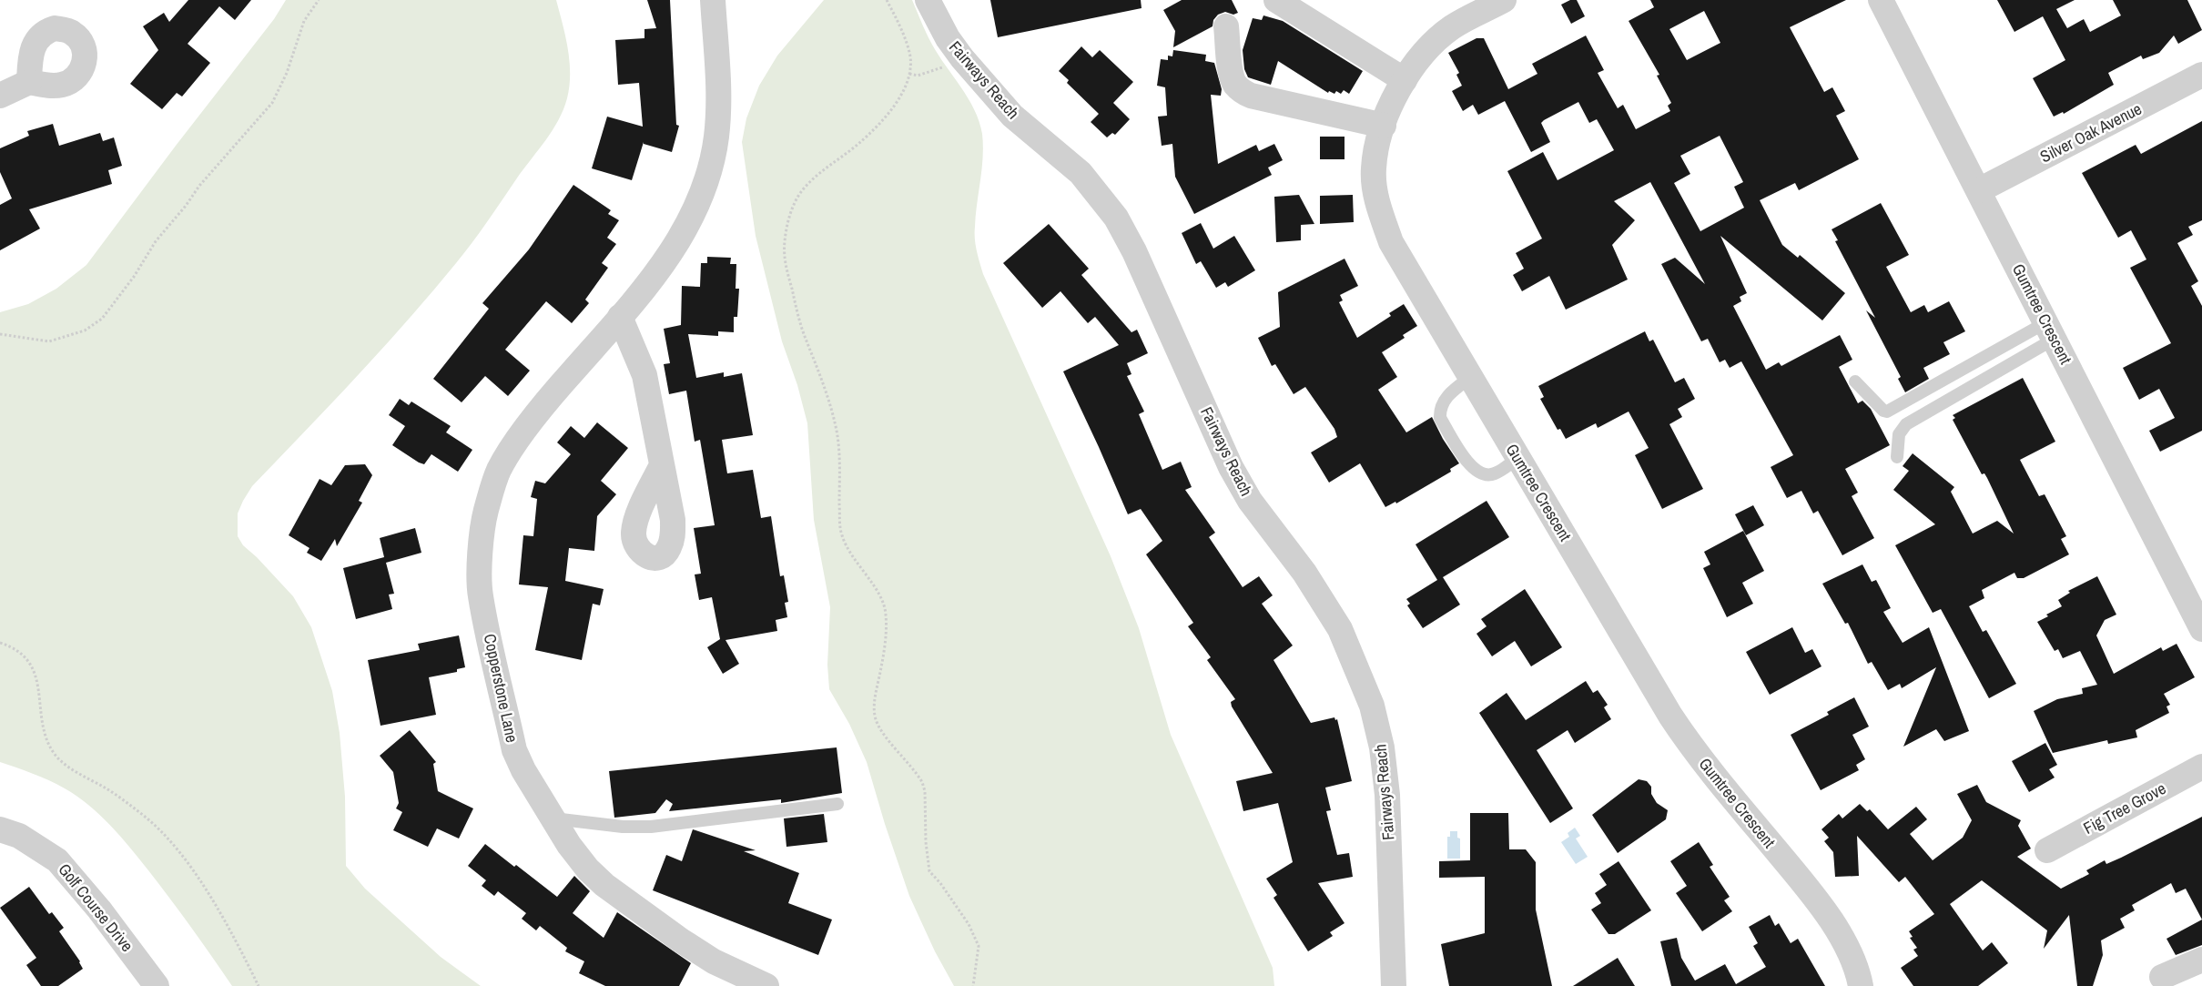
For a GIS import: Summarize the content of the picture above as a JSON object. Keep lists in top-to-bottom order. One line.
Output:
{"streets":{"street":["Fairways Reach","Silver Oak Avenue","Gumtree Crescent","Copperstone Lane","Fig Tree Grove","Golf Course Drive"]},"crossings":[["Silver Oak Avenue","Gumtree Crescent"]]}
